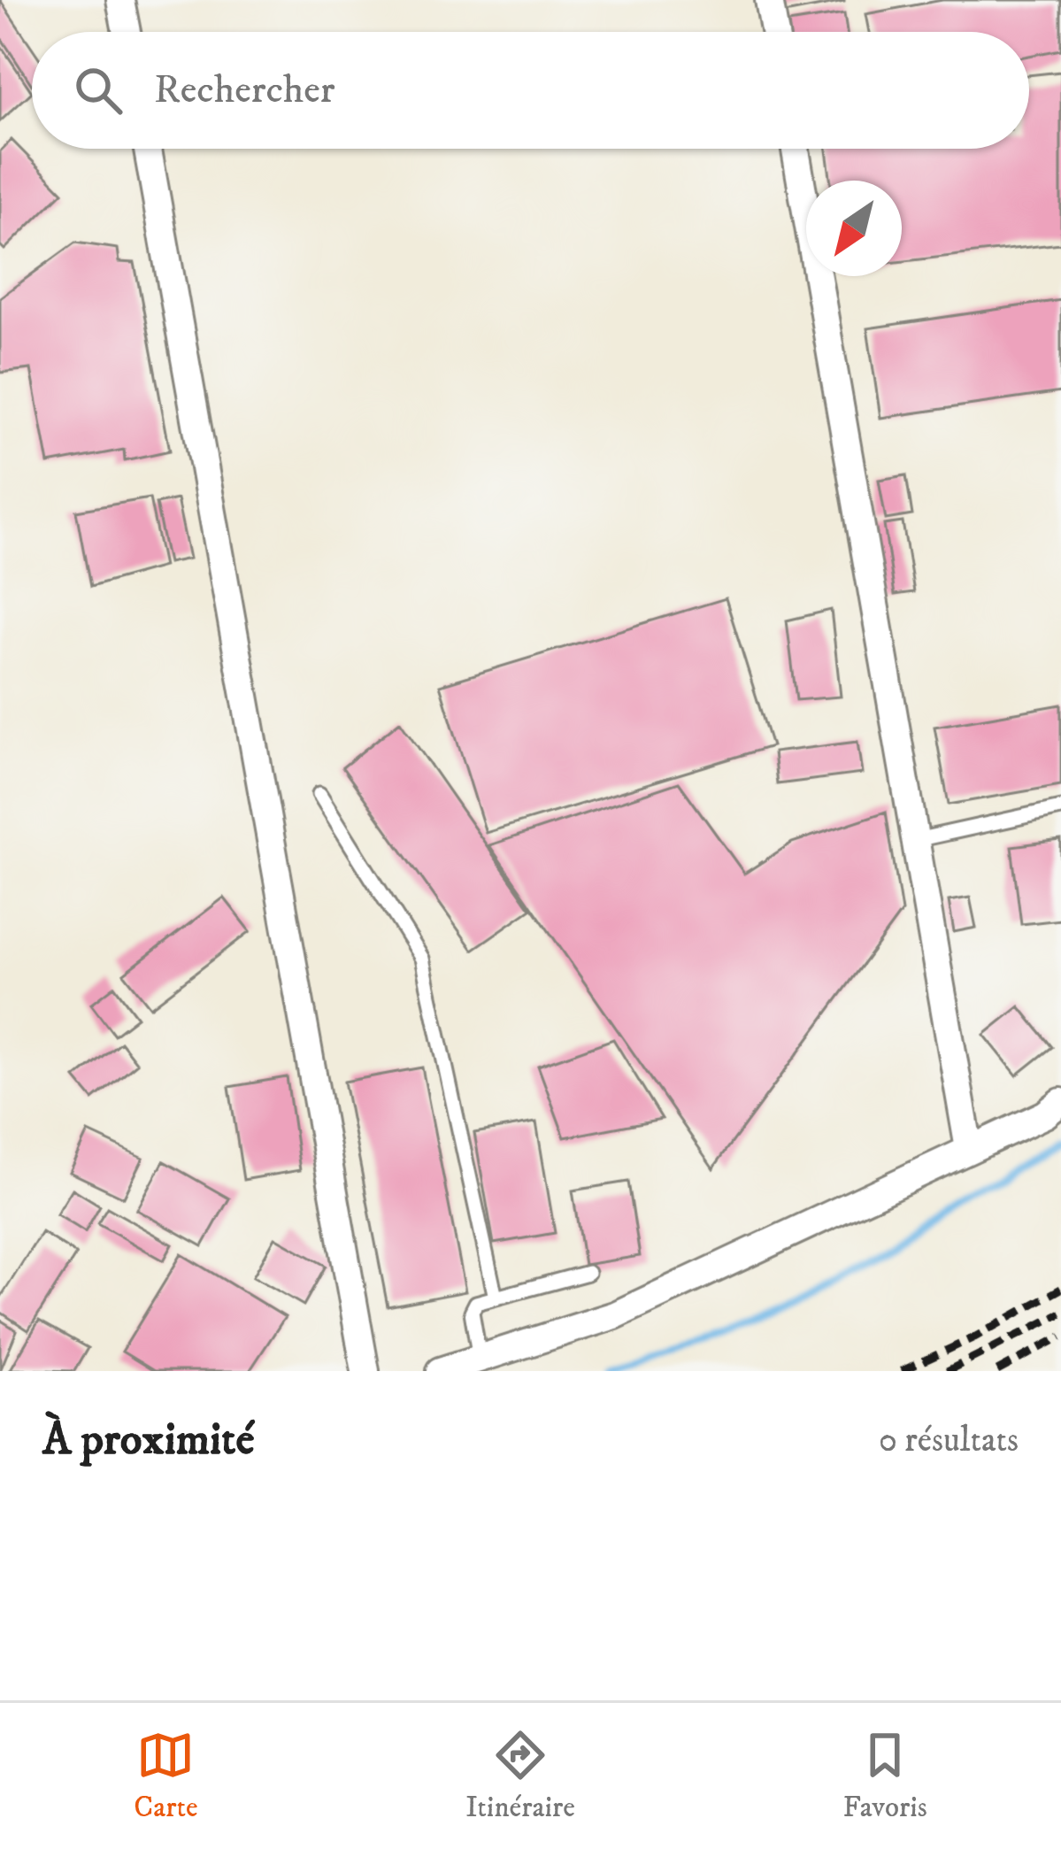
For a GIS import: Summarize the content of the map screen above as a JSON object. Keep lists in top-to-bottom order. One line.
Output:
{"north":"bottom left","page":{"search":"Rechercher","heading":["À proximité","0 résultats"],"nav":["Carte","Itinéraire","Favoris"]}}
